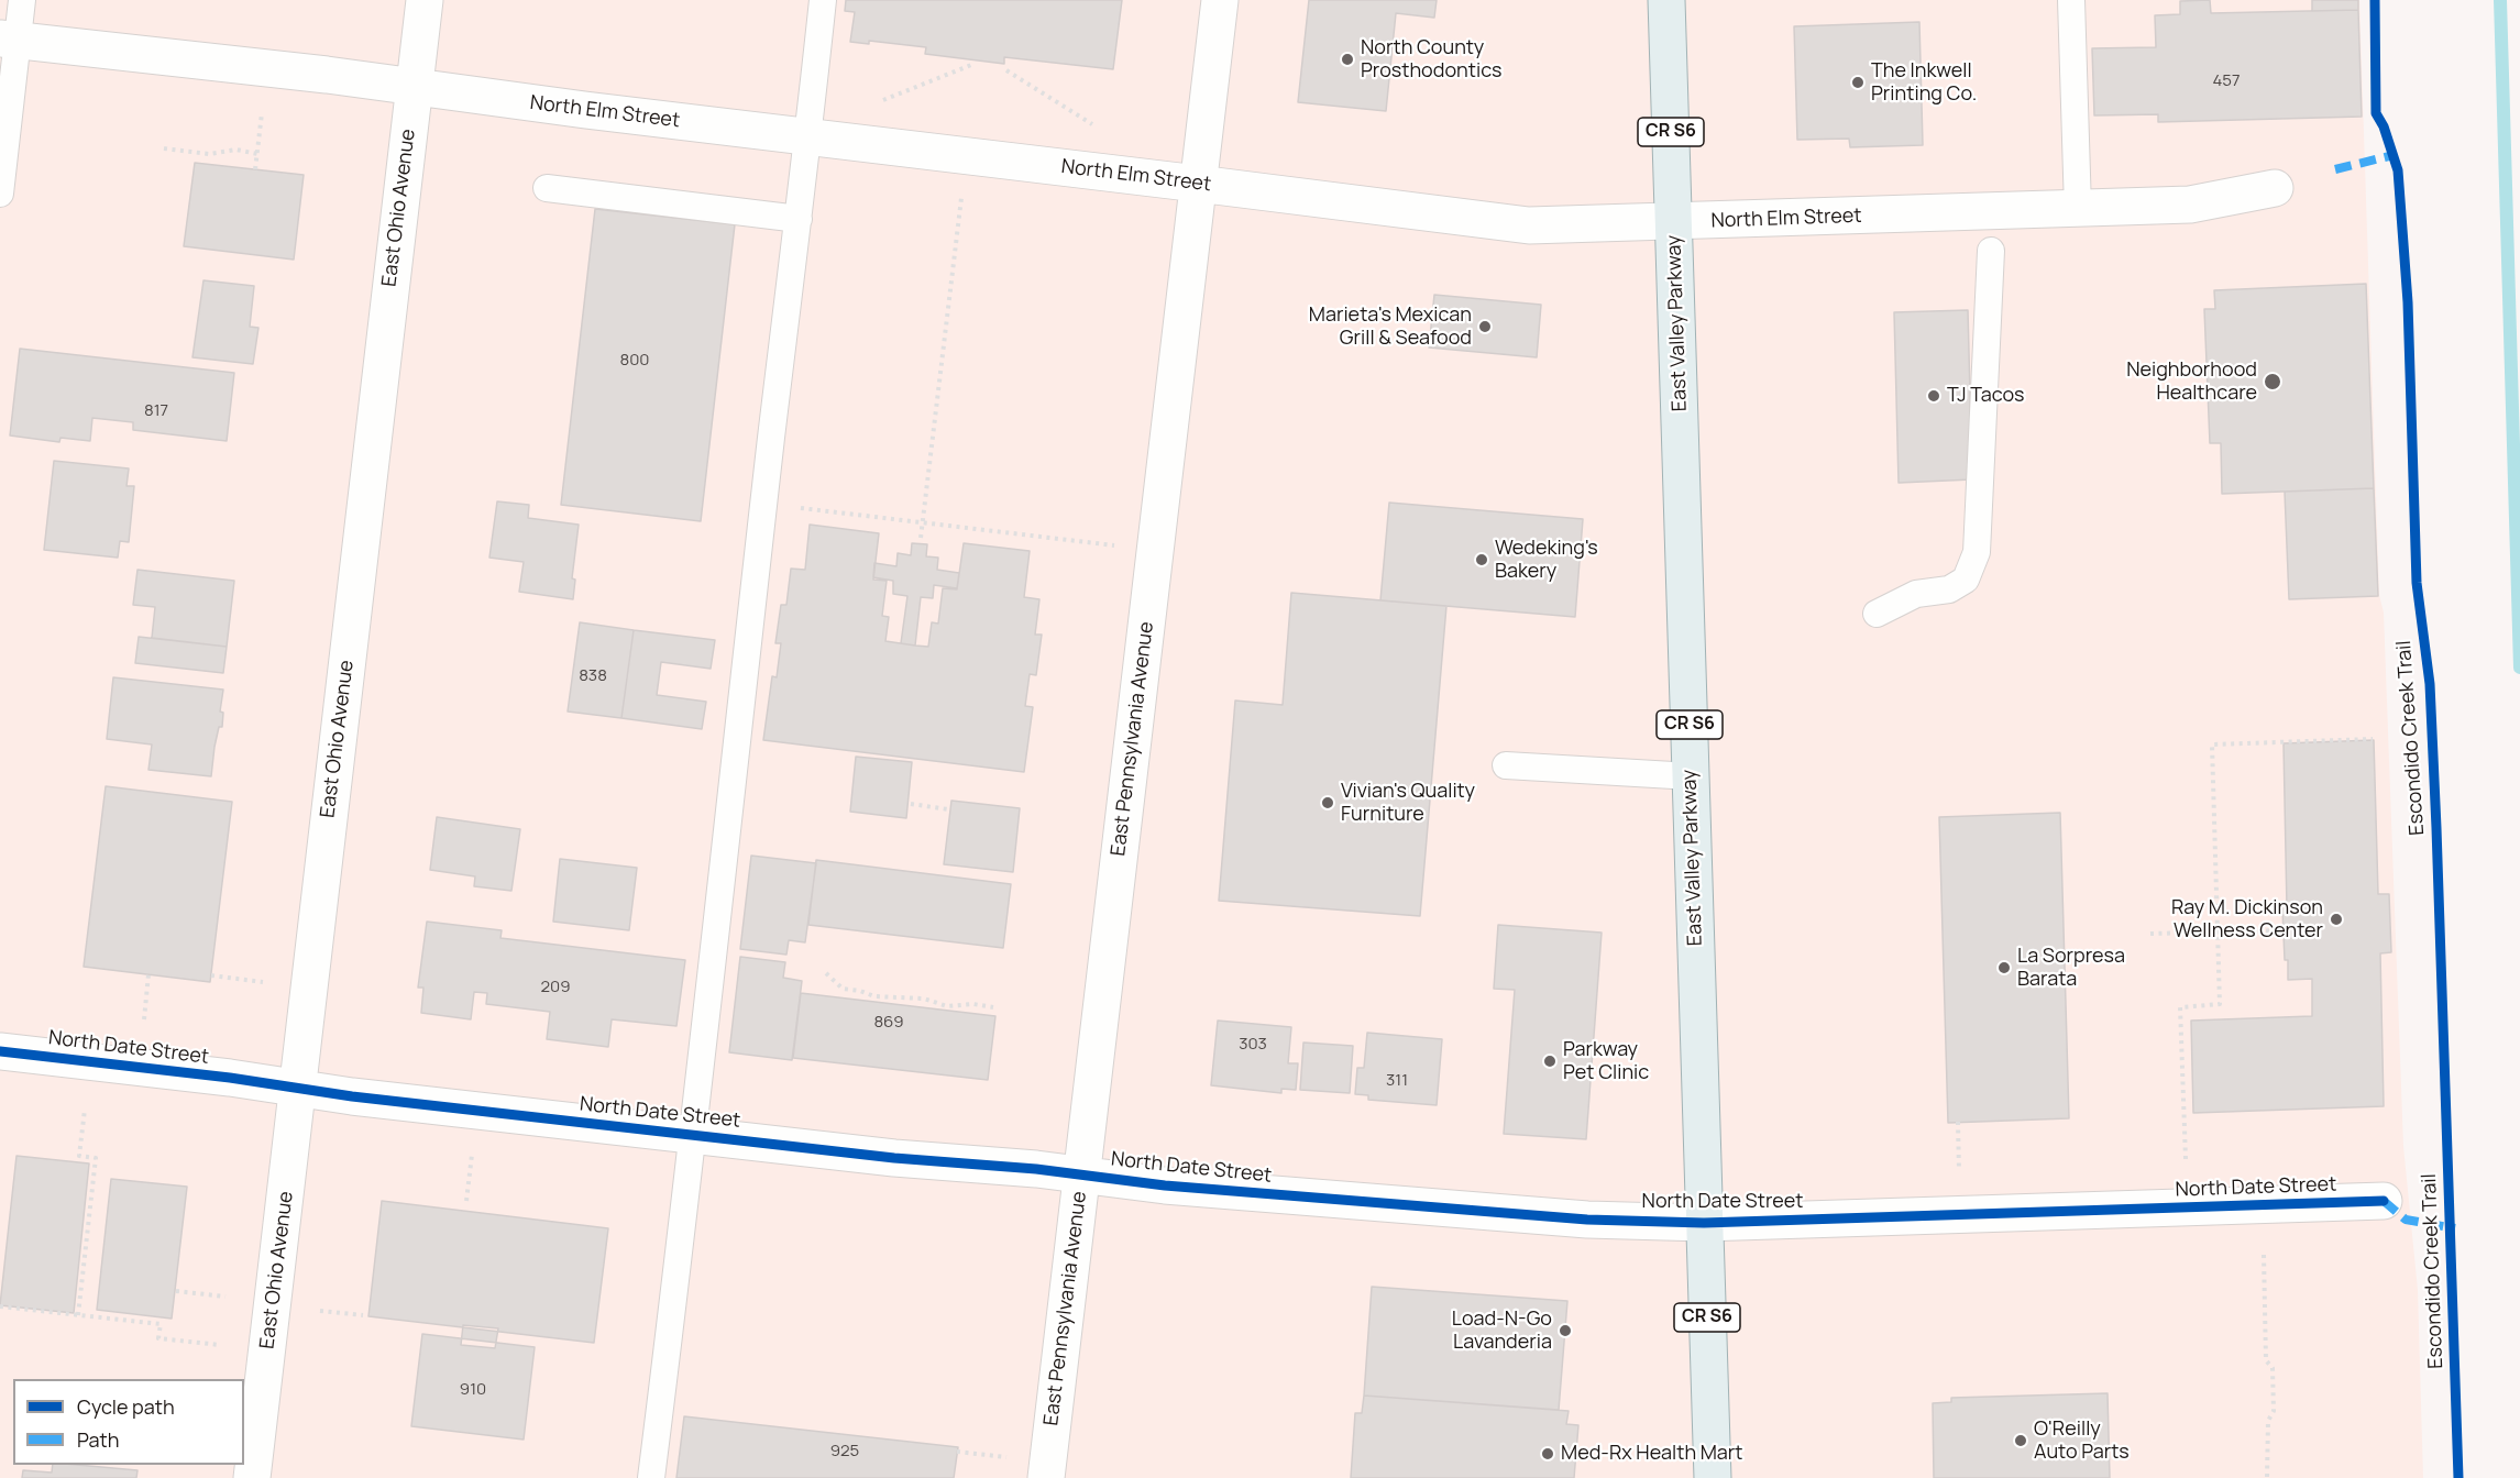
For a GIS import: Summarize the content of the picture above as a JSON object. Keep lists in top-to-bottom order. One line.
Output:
{"streets":{"main road":["CR S6","East Valley Parkway"],"street":["North Elm Street","East Ohio Avenue","East Pennsylvania Avenue","North Date Street"],"cycle path":["Escondido Creek Trail"]},"crossings":[["North Elm Street","East Ohio Avenue"],["North Elm Street","East Valley Parkway"],["North Elm Street","East Pennsylvania Avenue"],["East Ohio Avenue","North Date Street"],["East Valley Parkway","North Date Street"],["East Pennsylvania Avenue","North Date Street"]],"places":["North County Prosthodontics","The Inkwell Printing Co.","Marieta's Mexican Grill & Seafood","Neighborhood Healthcare","TJ Tacos","Wedeking's Bakery","Vivian's Quality Furniture","Ray M. Dickinson Wellness Center","La Sorpresa Barata","Parkway Pet Clinic","Load-N-Go Lavanderia","O'Reilly Auto Parts","Med-Rx Health Mart"],"house_numbers":["457","800","817","838","209","869","303","311","910","925"],"legend":["Cycle path","Path"]}
